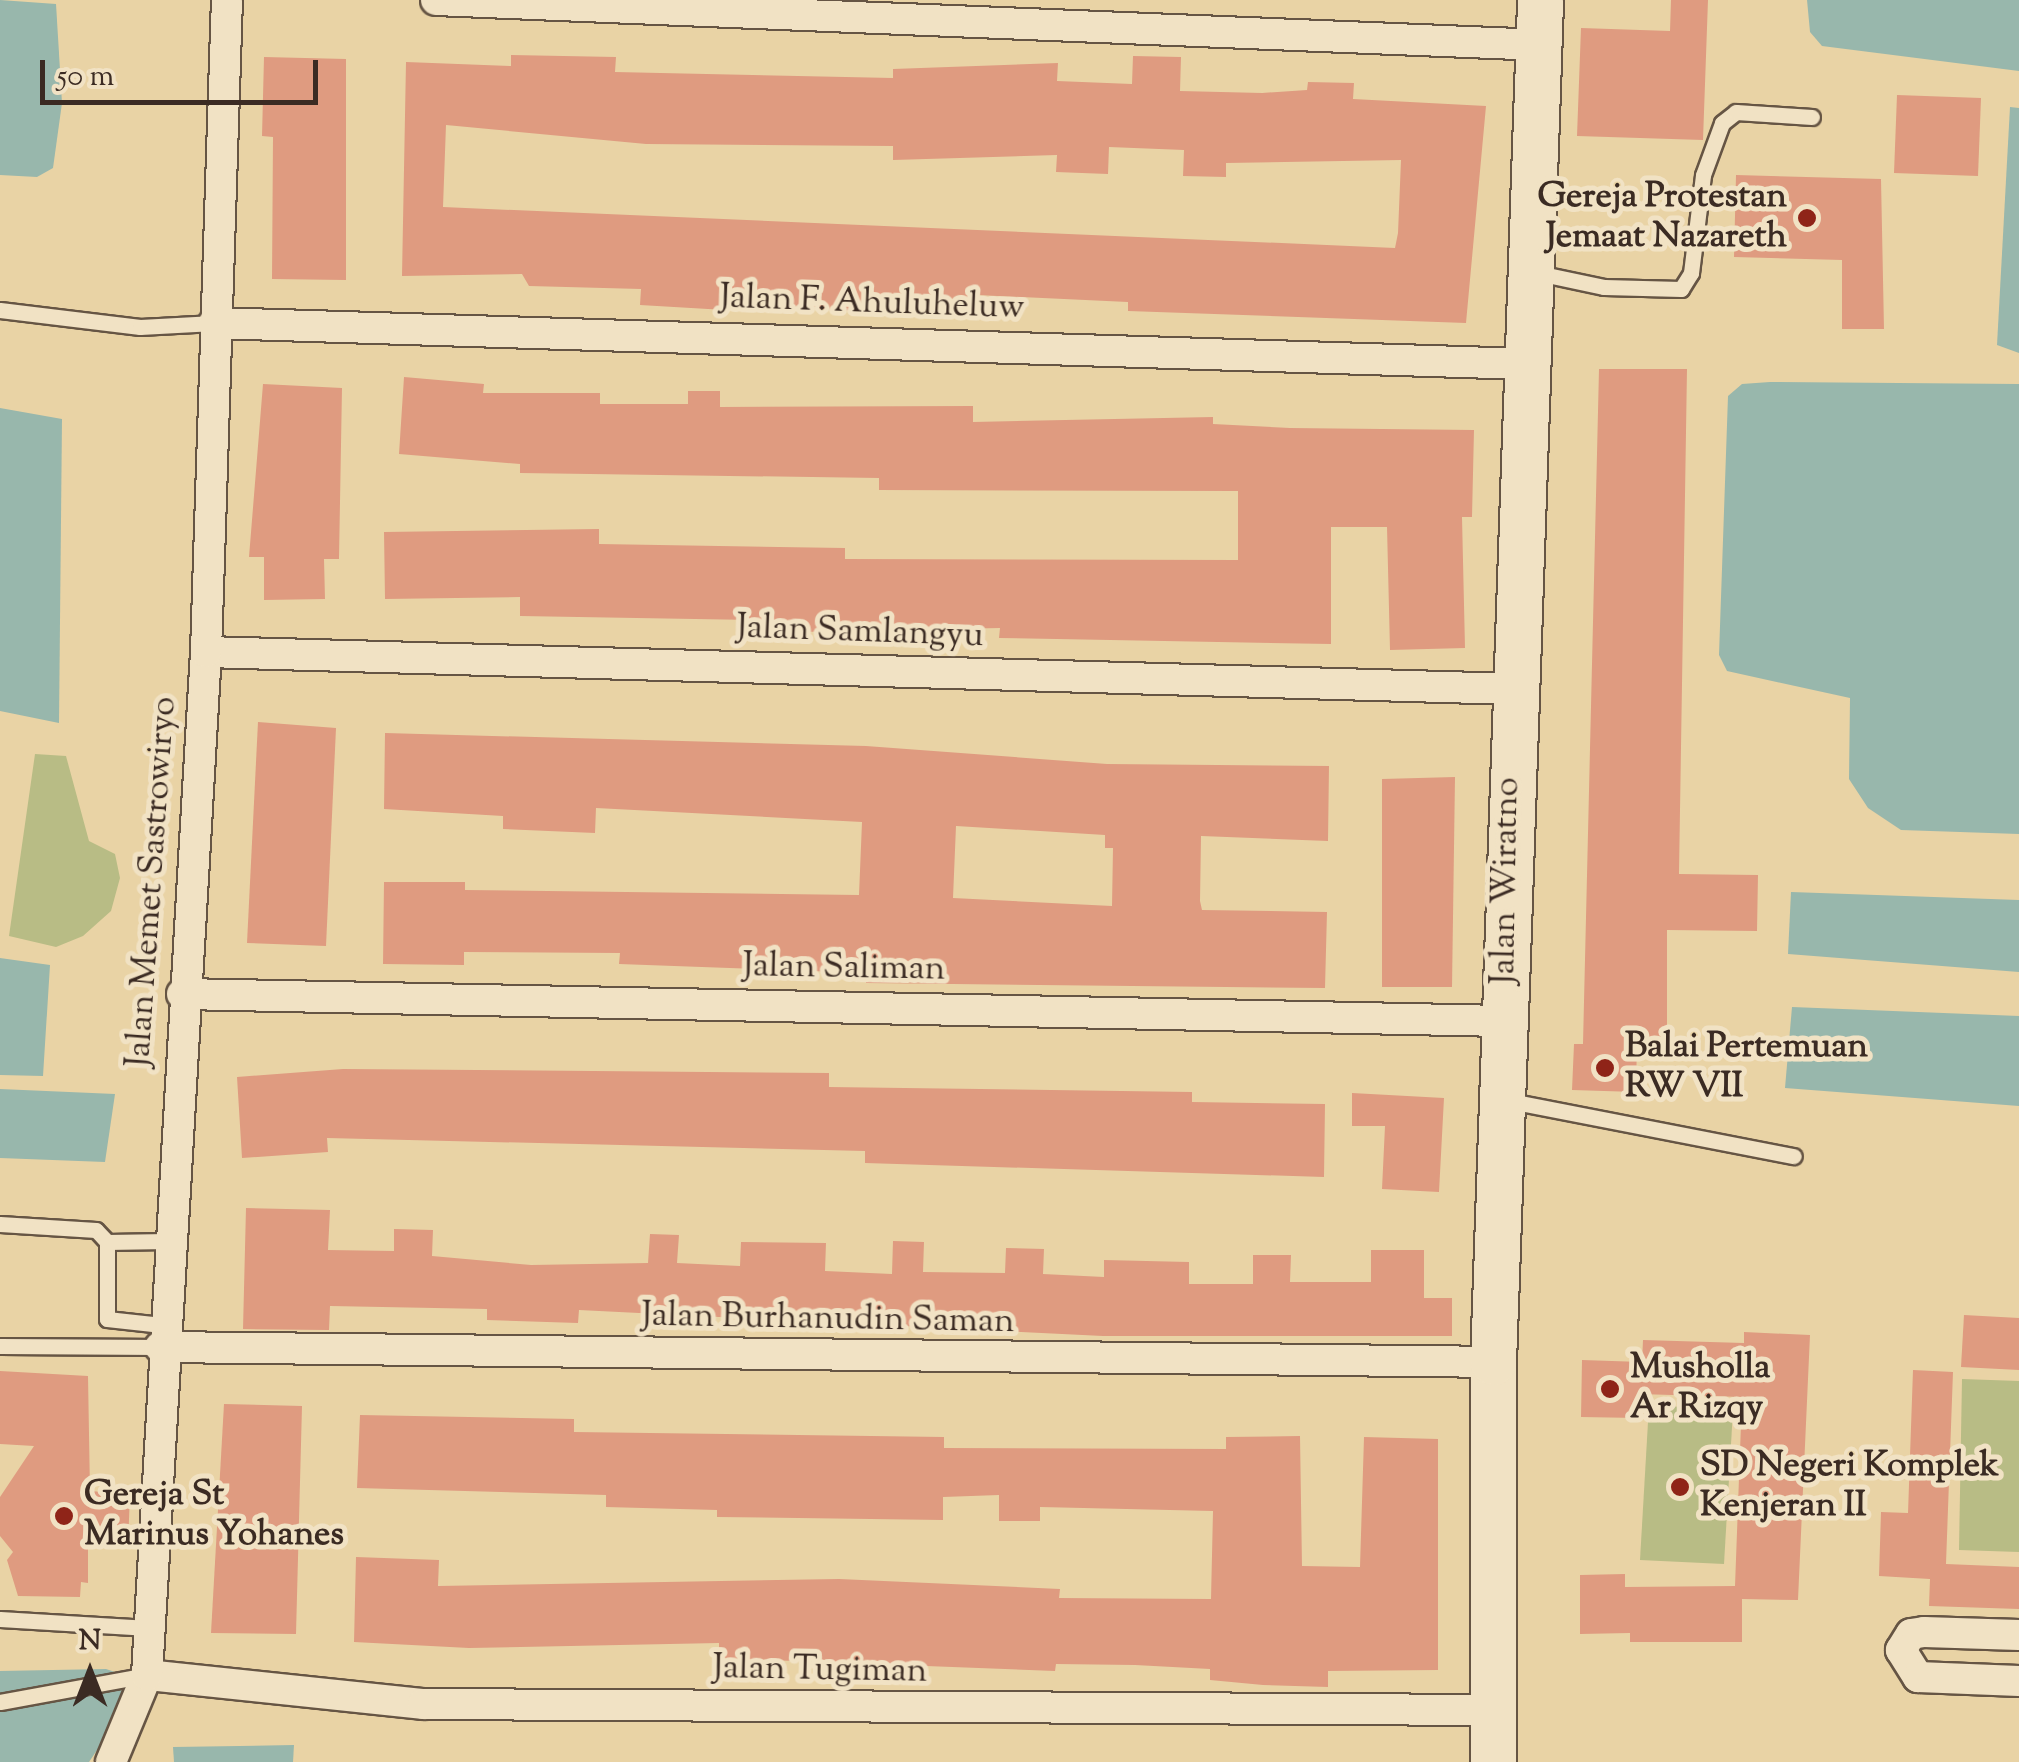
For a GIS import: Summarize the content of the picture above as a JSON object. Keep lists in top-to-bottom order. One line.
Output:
{"streets":{"main road":["Jalan Wiratno"],"street":["Jalan F. Ahuluheluw","Jalan Samlangyu","Jalan Memet Sastrowiryo","Jalan Saliman","Jalan Burhanudin Saman","Jalan Tugiman"]},"crossings":[["Jalan F. Ahuluheluw","Jalan Wiratno"],["Jalan F. Ahuluheluw","Jalan Memet Sastrowiryo"],["Jalan Samlangyu","Jalan Wiratno"],["Jalan Samlangyu","Jalan Memet Sastrowiryo"],["Jalan Wiratno","Jalan Saliman"],["Jalan Wiratno","Jalan Burhanudin Saman"],["Jalan Wiratno","Jalan Tugiman"],["Jalan Memet Sastrowiryo","Jalan Saliman"],["Jalan Memet Sastrowiryo","Jalan Burhanudin Saman"],["Jalan Memet Sastrowiryo","Jalan Tugiman"]],"places":["Gereja Protestan Jemaat Nazareth","Balai Pertemuan RW VII","Musholla Ar Rizqy","SD Negeri Komplek Kenjeran II","Gereja St Marinus Yohanes"],"scale_bar":"50 m","north":"top"}
